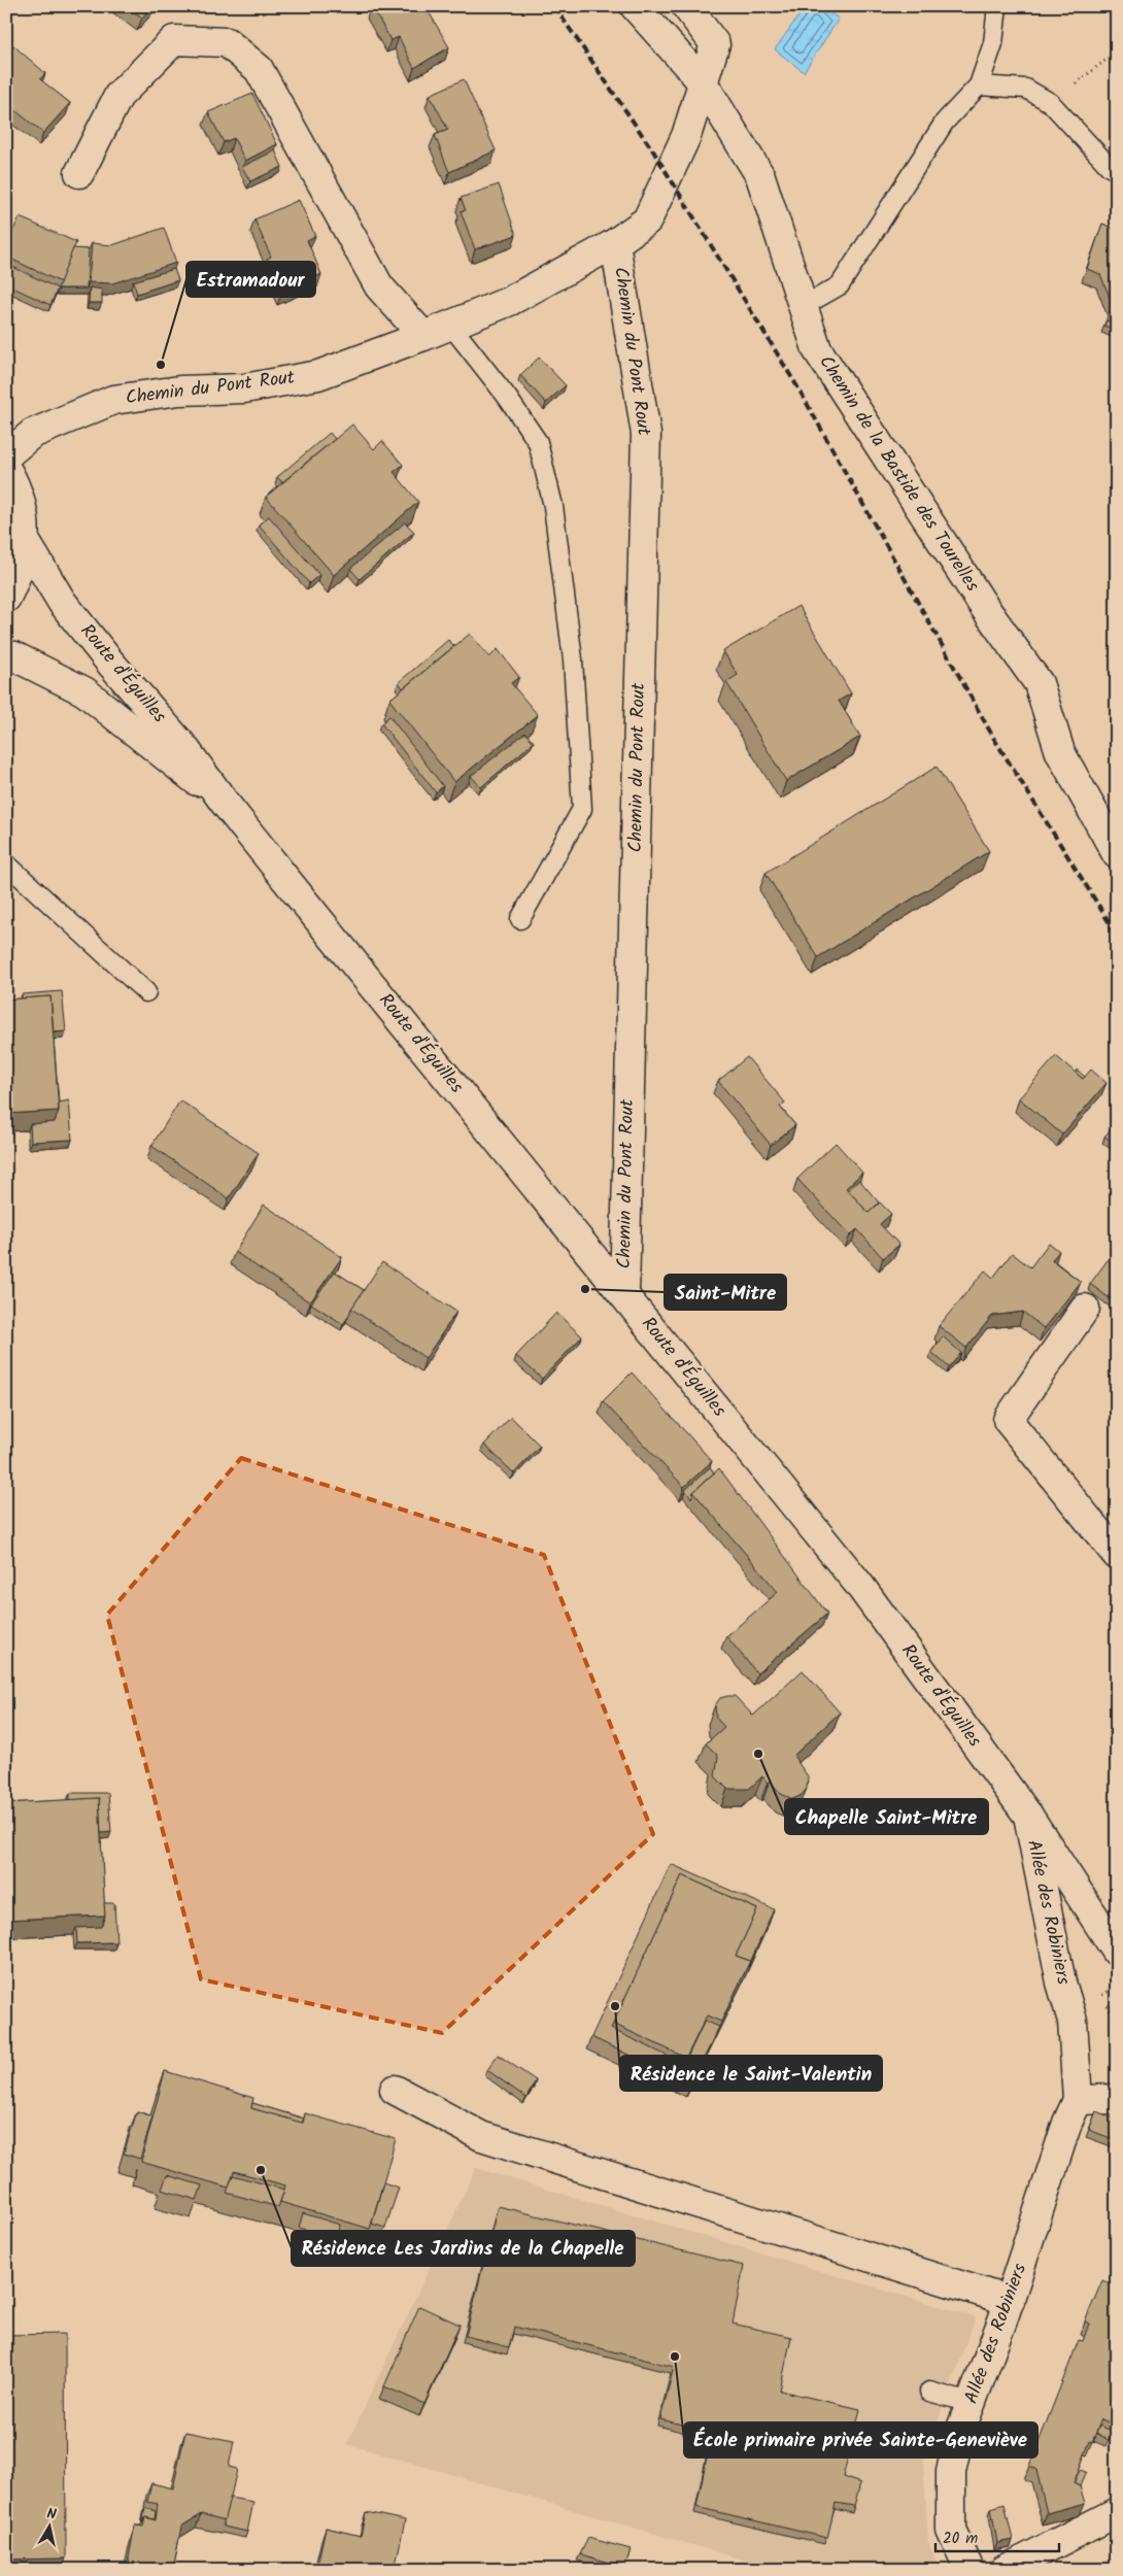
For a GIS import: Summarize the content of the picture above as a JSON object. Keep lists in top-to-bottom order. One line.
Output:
{"streets":{"street":["Chemin du Pont Rout","Chemin de la Bastide des Tourelles","Route d'Éguilles","Allée des Robiniers"]},"crossings":[["Chemin du Pont Rout","Chemin de la Bastide des Tourelles"],["Chemin du Pont Rout","Route d'Éguilles"],["Route d'Éguilles","Allée des Robiniers"]],"places":["Estramadour","Saint-Mitre","Chapelle Saint-Mitre","Résidence le Saint-Valentin","Résidence Les Jardins de la Chapelle","École primaire privée Sainte-Geneviève"],"scale_bar":"20 m","north":"top"}
